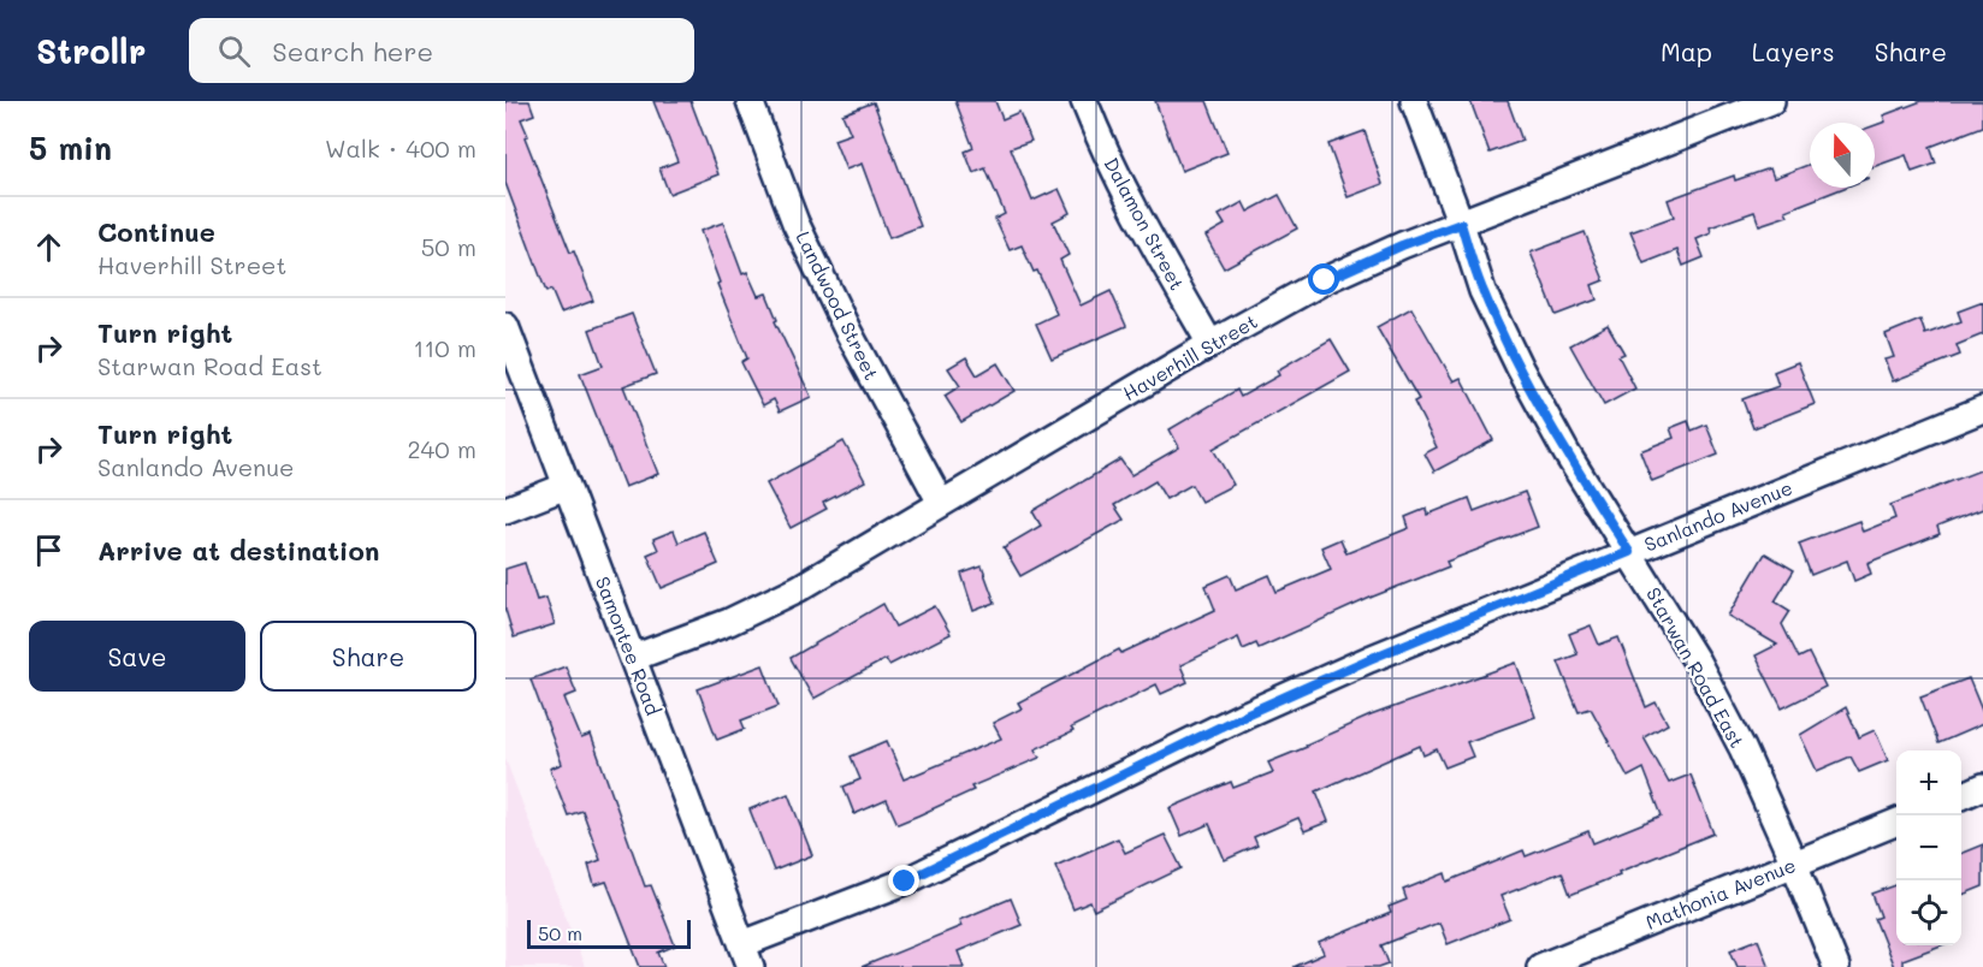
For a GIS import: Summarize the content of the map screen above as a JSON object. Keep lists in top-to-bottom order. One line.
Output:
{"streets":{"street":["Dalamon Street","Landwood Street","Haverhill Street","Sanlando Avenue","Samontee Road","Starwan Road East","Mathonia Avenue"]},"crossings":[["Dalamon Street","Haverhill Street"],["Landwood Street","Haverhill Street"],["Haverhill Street","Samontee Road"],["Haverhill Street","Starwan Road East"],["Sanlando Avenue","Samontee Road"],["Sanlando Avenue","Starwan Road East"],["Starwan Road East","Mathonia Avenue"]],"scale_bar":"50 m","north":"top","page":{"header":"Strollr","search":"Search here","nav":["Map","Layers","Share"],"heading":["5 min","Walk · 400 m"],"list":[["Continue","Haverhill Street","50 m"],["Turn right","Starwan Road East","110 m"],["Turn right","Sanlando Avenue","240 m"],"Arrive at destination"],"buttons":["Save","Share"],"map_buttons":["+","−"],"scale":"50 m"}}
